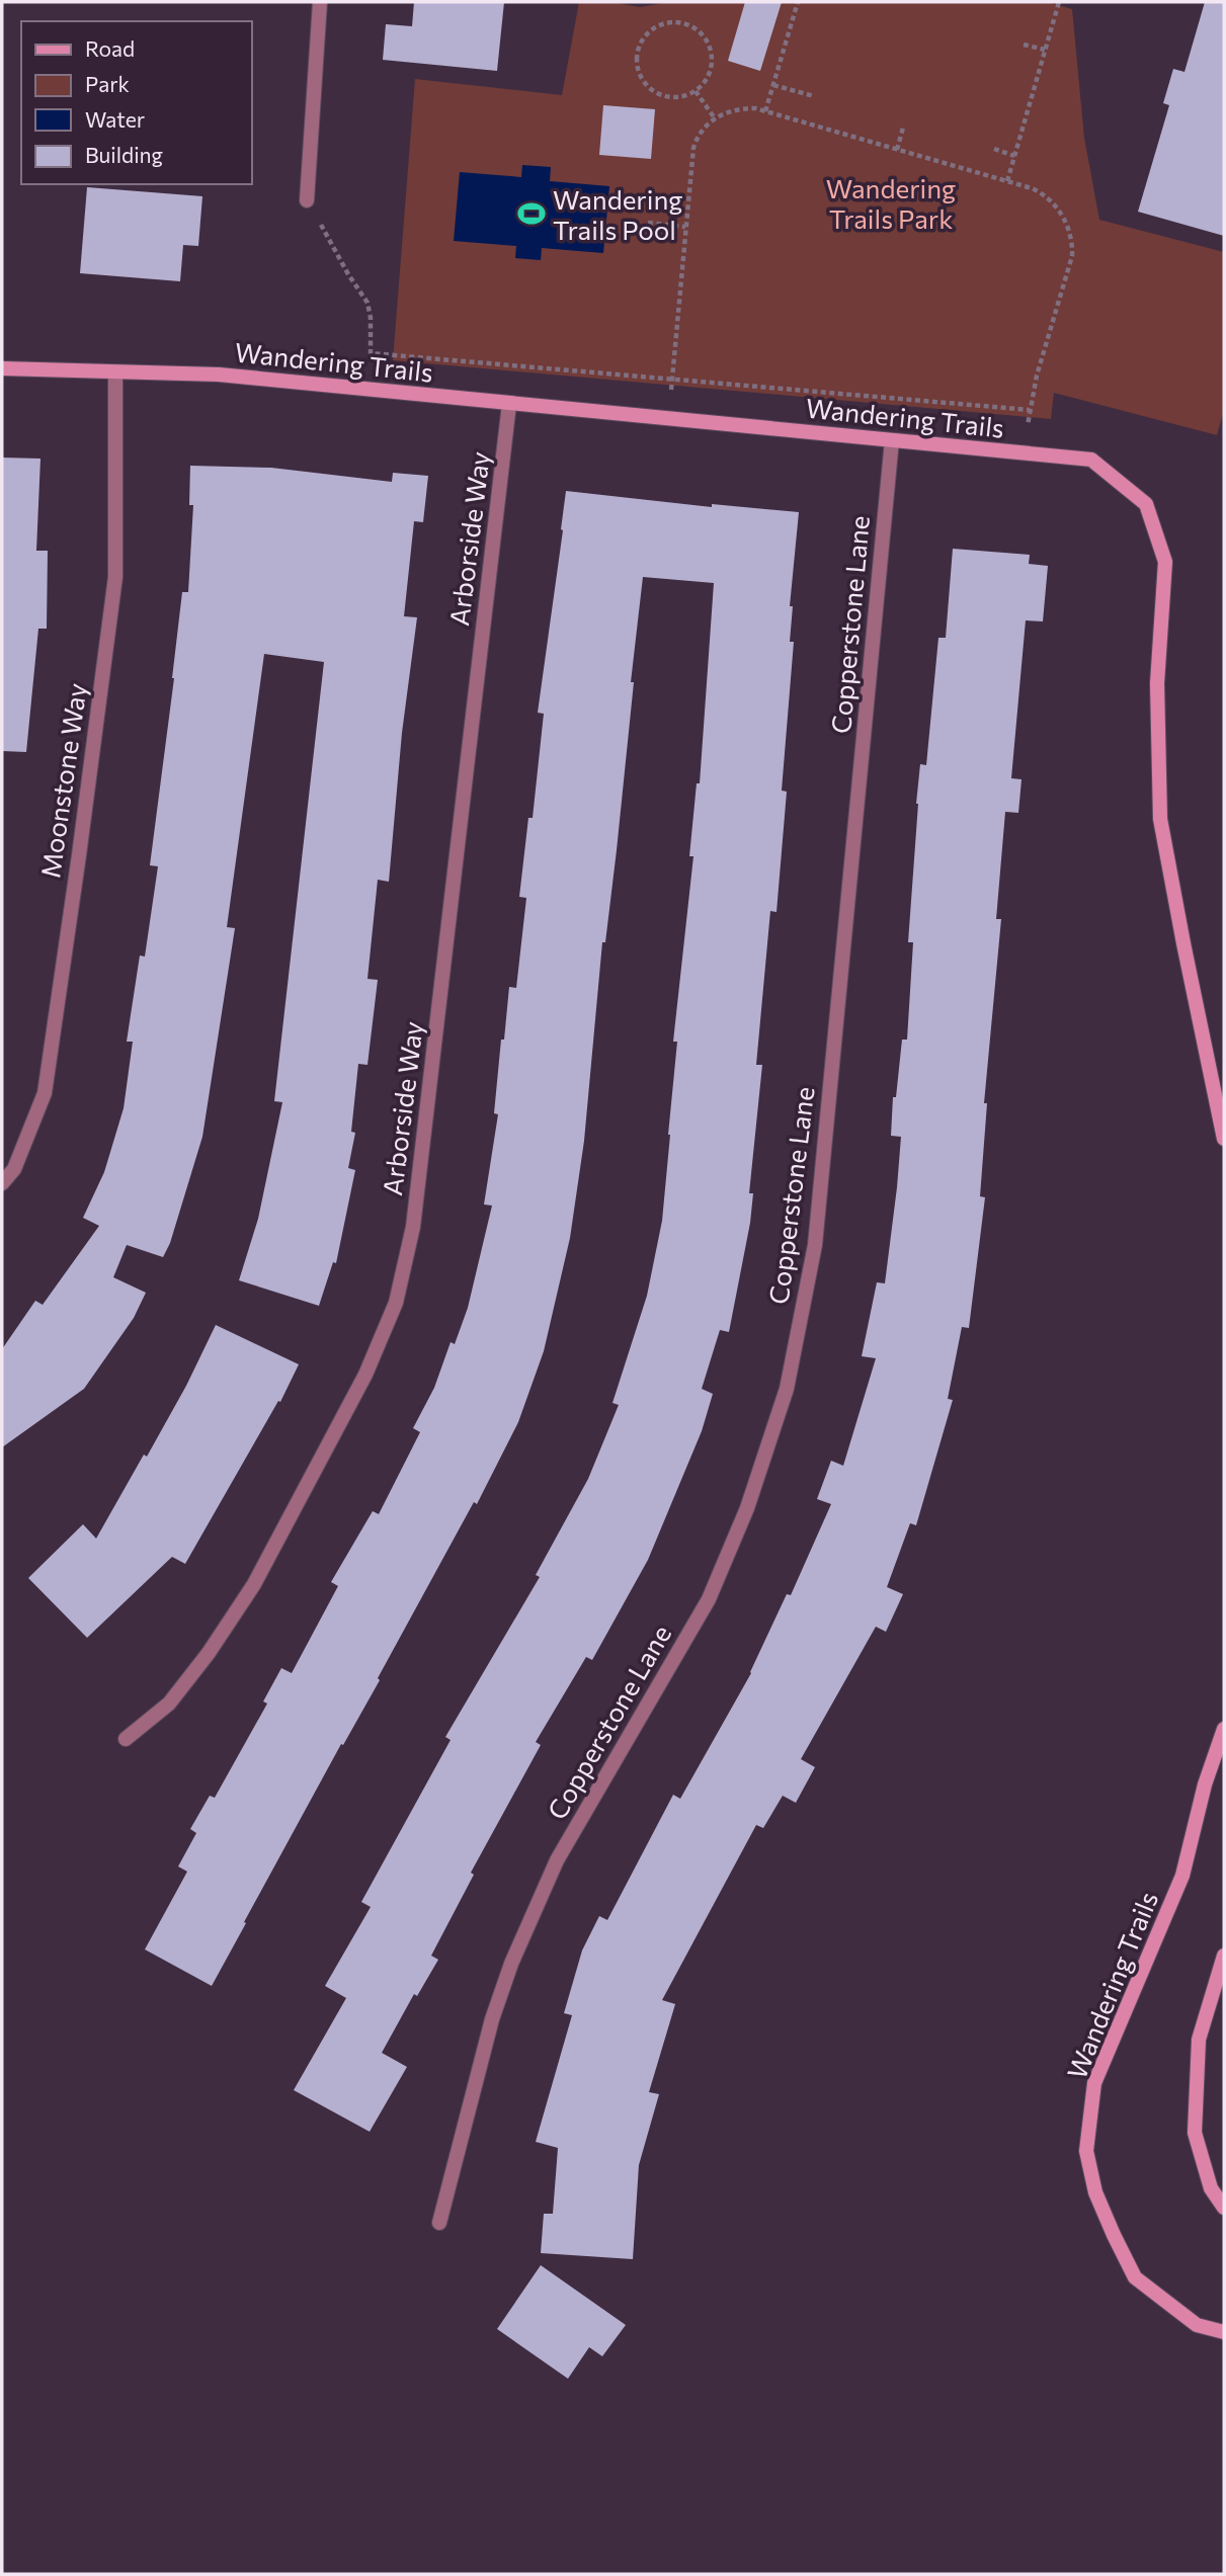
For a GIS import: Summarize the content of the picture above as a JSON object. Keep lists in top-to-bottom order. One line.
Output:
{"streets":{"street":["Wandering Trails","Arborside Way","Copperstone Lane","Moonstone Way"]},"crossings":[["Wandering Trails","Arborside Way"],["Wandering Trails","Copperstone Lane"],["Wandering Trails","Moonstone Way"]],"parks":["Wandering Trails Park"],"places":{"sports":["Wandering Trails Pool"]},"legend":["Road","Park","Water","Building"]}
